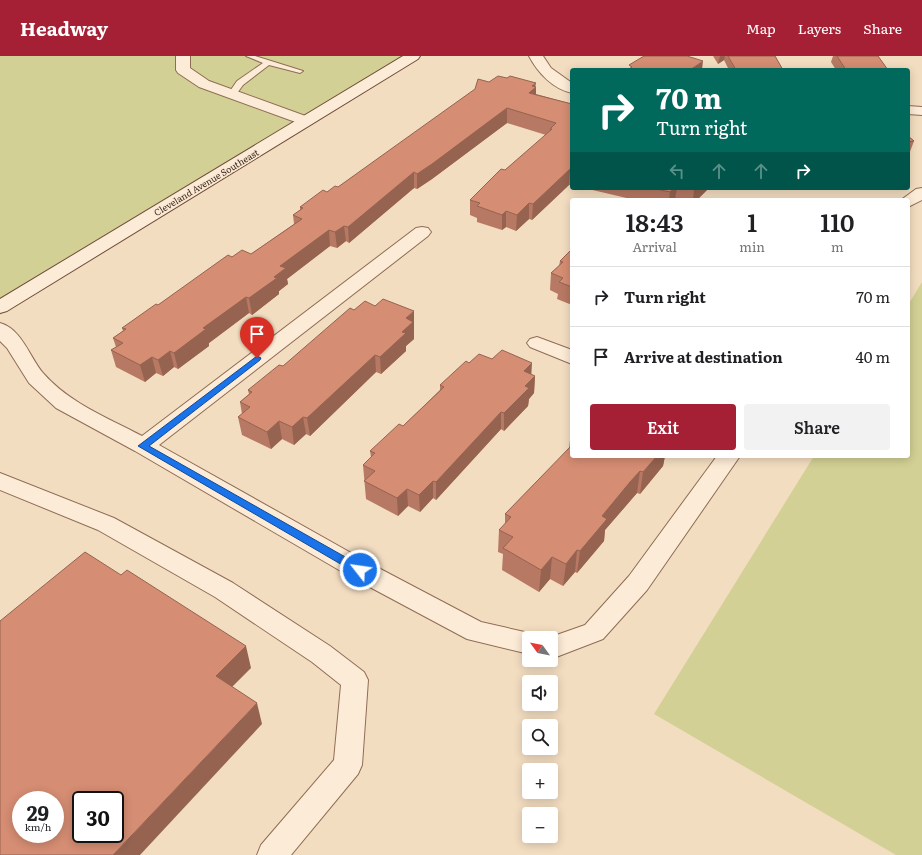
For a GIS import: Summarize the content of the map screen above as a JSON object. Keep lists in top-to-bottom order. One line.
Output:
{"streets":{"street":["Cleveland Avenue Southeast"]},"north":"top left","page":{"header":"Headway","nav":["Map","Layers","Share"],"turn":["70 m","Turn right"],"eta":["18:43","Arrival","1","min","110","m"],"list":[{"name":"Turn right","value":"70 m"},{"name":"Arrive at destination","value":"40 m"}],"buttons":["Exit","Share"],"map_buttons":["+","−"],"speed":"29 km/h","limit":"30"}}
